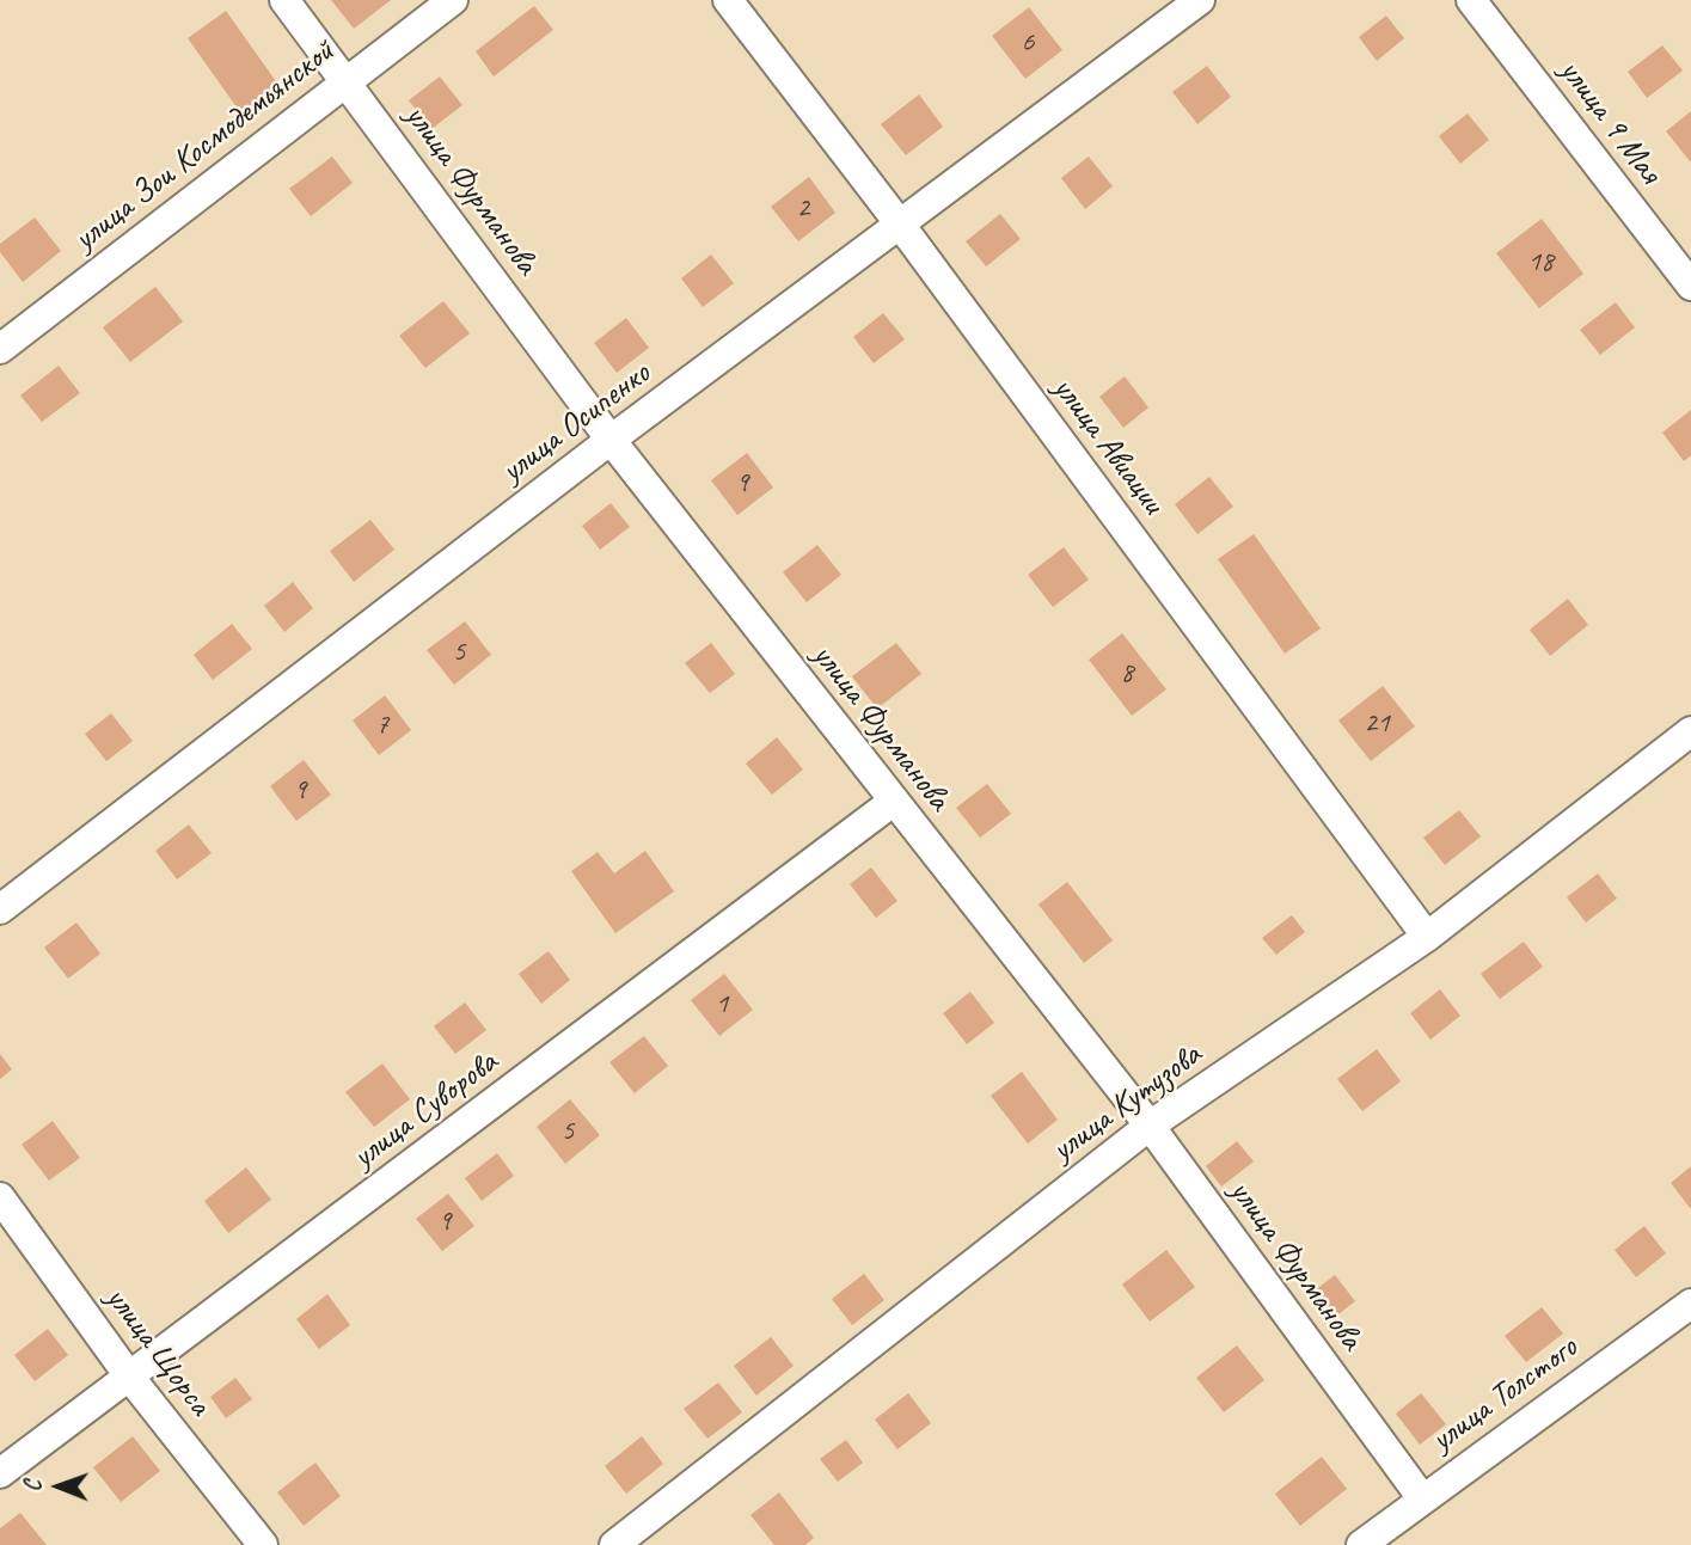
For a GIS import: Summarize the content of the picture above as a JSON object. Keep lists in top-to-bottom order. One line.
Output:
{"streets":{"street":["улица 9 Мая","улица Зои Космодемьянской","улица Фурманова","улица Осипенко","улица Авиации","улица Кутузова","улица Суворова","улица Щорса","улица Толстого"]},"crossings":[["улица Зои Космодемьянской","улица Фурманова"],["улица Фурманова","улица Осипенко"],["улица Фурманова","улица Кутузова"],["улица Фурманова","улица Суворова"],["улица Фурманова","улица Толстого"],["улица Осипенко","улица Авиации"],["улица Авиации","улица Кутузова"],["улица Суворова","улица Щорса"]],"house_numbers":["6","2","18","9","5","8","21","7","9","1","5","9"],"north":"left"}
